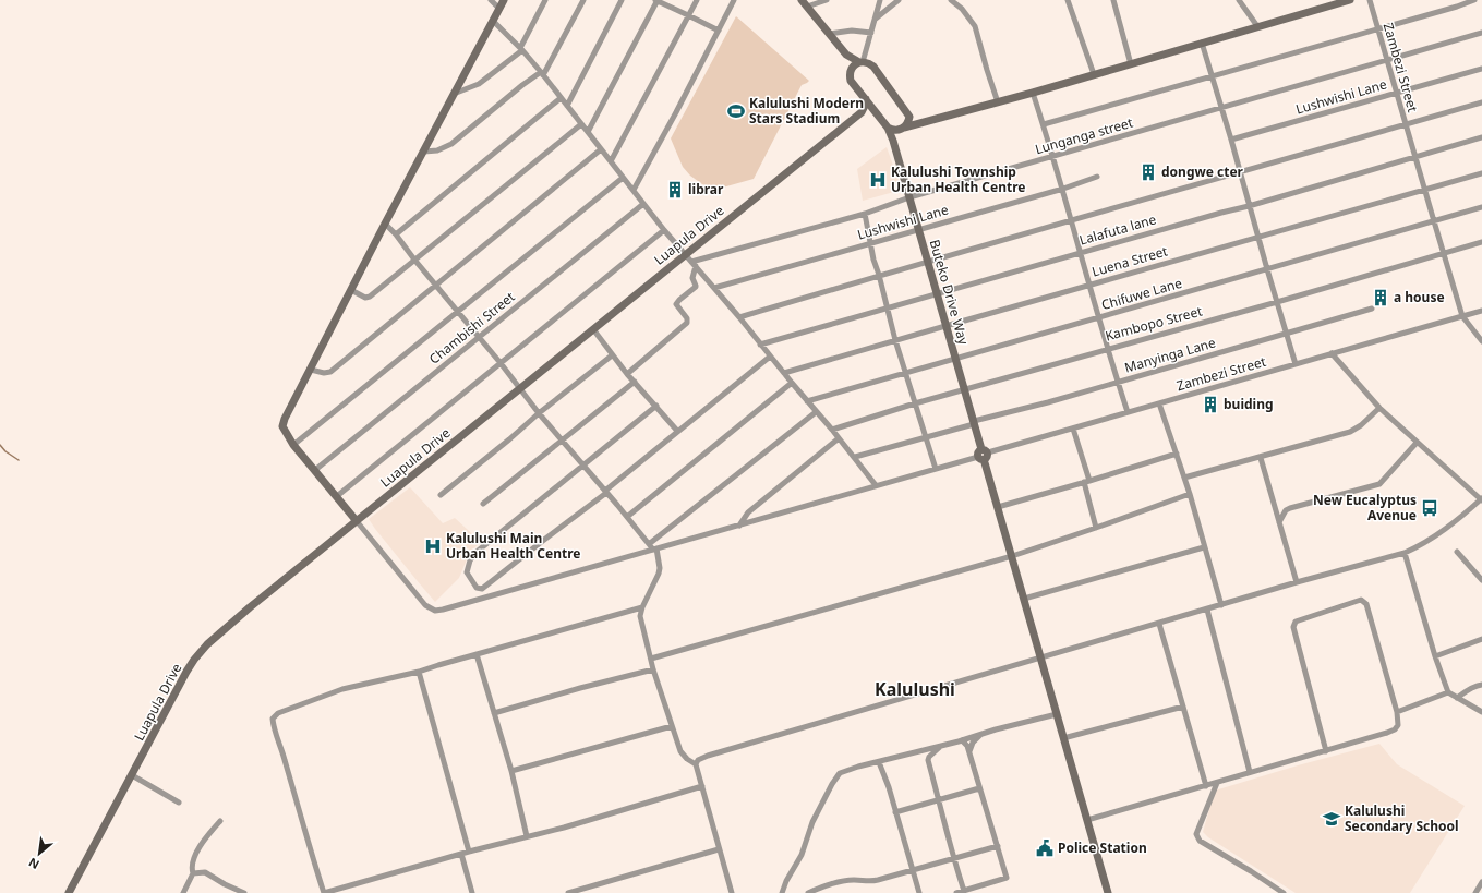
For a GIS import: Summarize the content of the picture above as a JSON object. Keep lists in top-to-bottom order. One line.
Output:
{"streets":{"street":["Zambezi Street","Lushwishi Lane","Lunganga street","Lalafuta lane","Luapula Drive","Luena Street","Buteko Drive Way","Chifuwe Lane","Kambopo Street","Chambishi Street","Manyinga Lane"]},"crossings":[["Zambezi Street","Lushwishi Lane"],["Zambezi Street","Lunganga street"],["Zambezi Street","Lalafuta lane"],["Zambezi Street","Luapula Drive"],["Zambezi Street","Luena Street"],["Zambezi Street","Buteko Drive Way"],["Zambezi Street","Chifuwe Lane"],["Zambezi Street","Kambopo Street"],["Lushwishi Lane","Buteko Drive Way"],["Lunganga street","Buteko Drive Way"],["Lalafuta lane","Buteko Drive Way"],["Luena Street","Buteko Drive Way"],["Buteko Drive Way","Chifuwe Lane"],["Buteko Drive Way","Kambopo Street"],["Buteko Drive Way","Manyinga Lane"]],"districts":["Kalulushi"],"places":{"sports":["Kalulushi Modern Stars Stadium"],"building":["dongwe cter","librar","a house","buiding"],"hospital":["Kalulushi Township Urban Health Centre","Kalulushi Main Urban Health Centre"],"bus stop":["New Eucalyptus Avenue"],"school or university":["Kalulushi Secondary School"],"public building":["Police Station"]},"north":"bottom left"}
